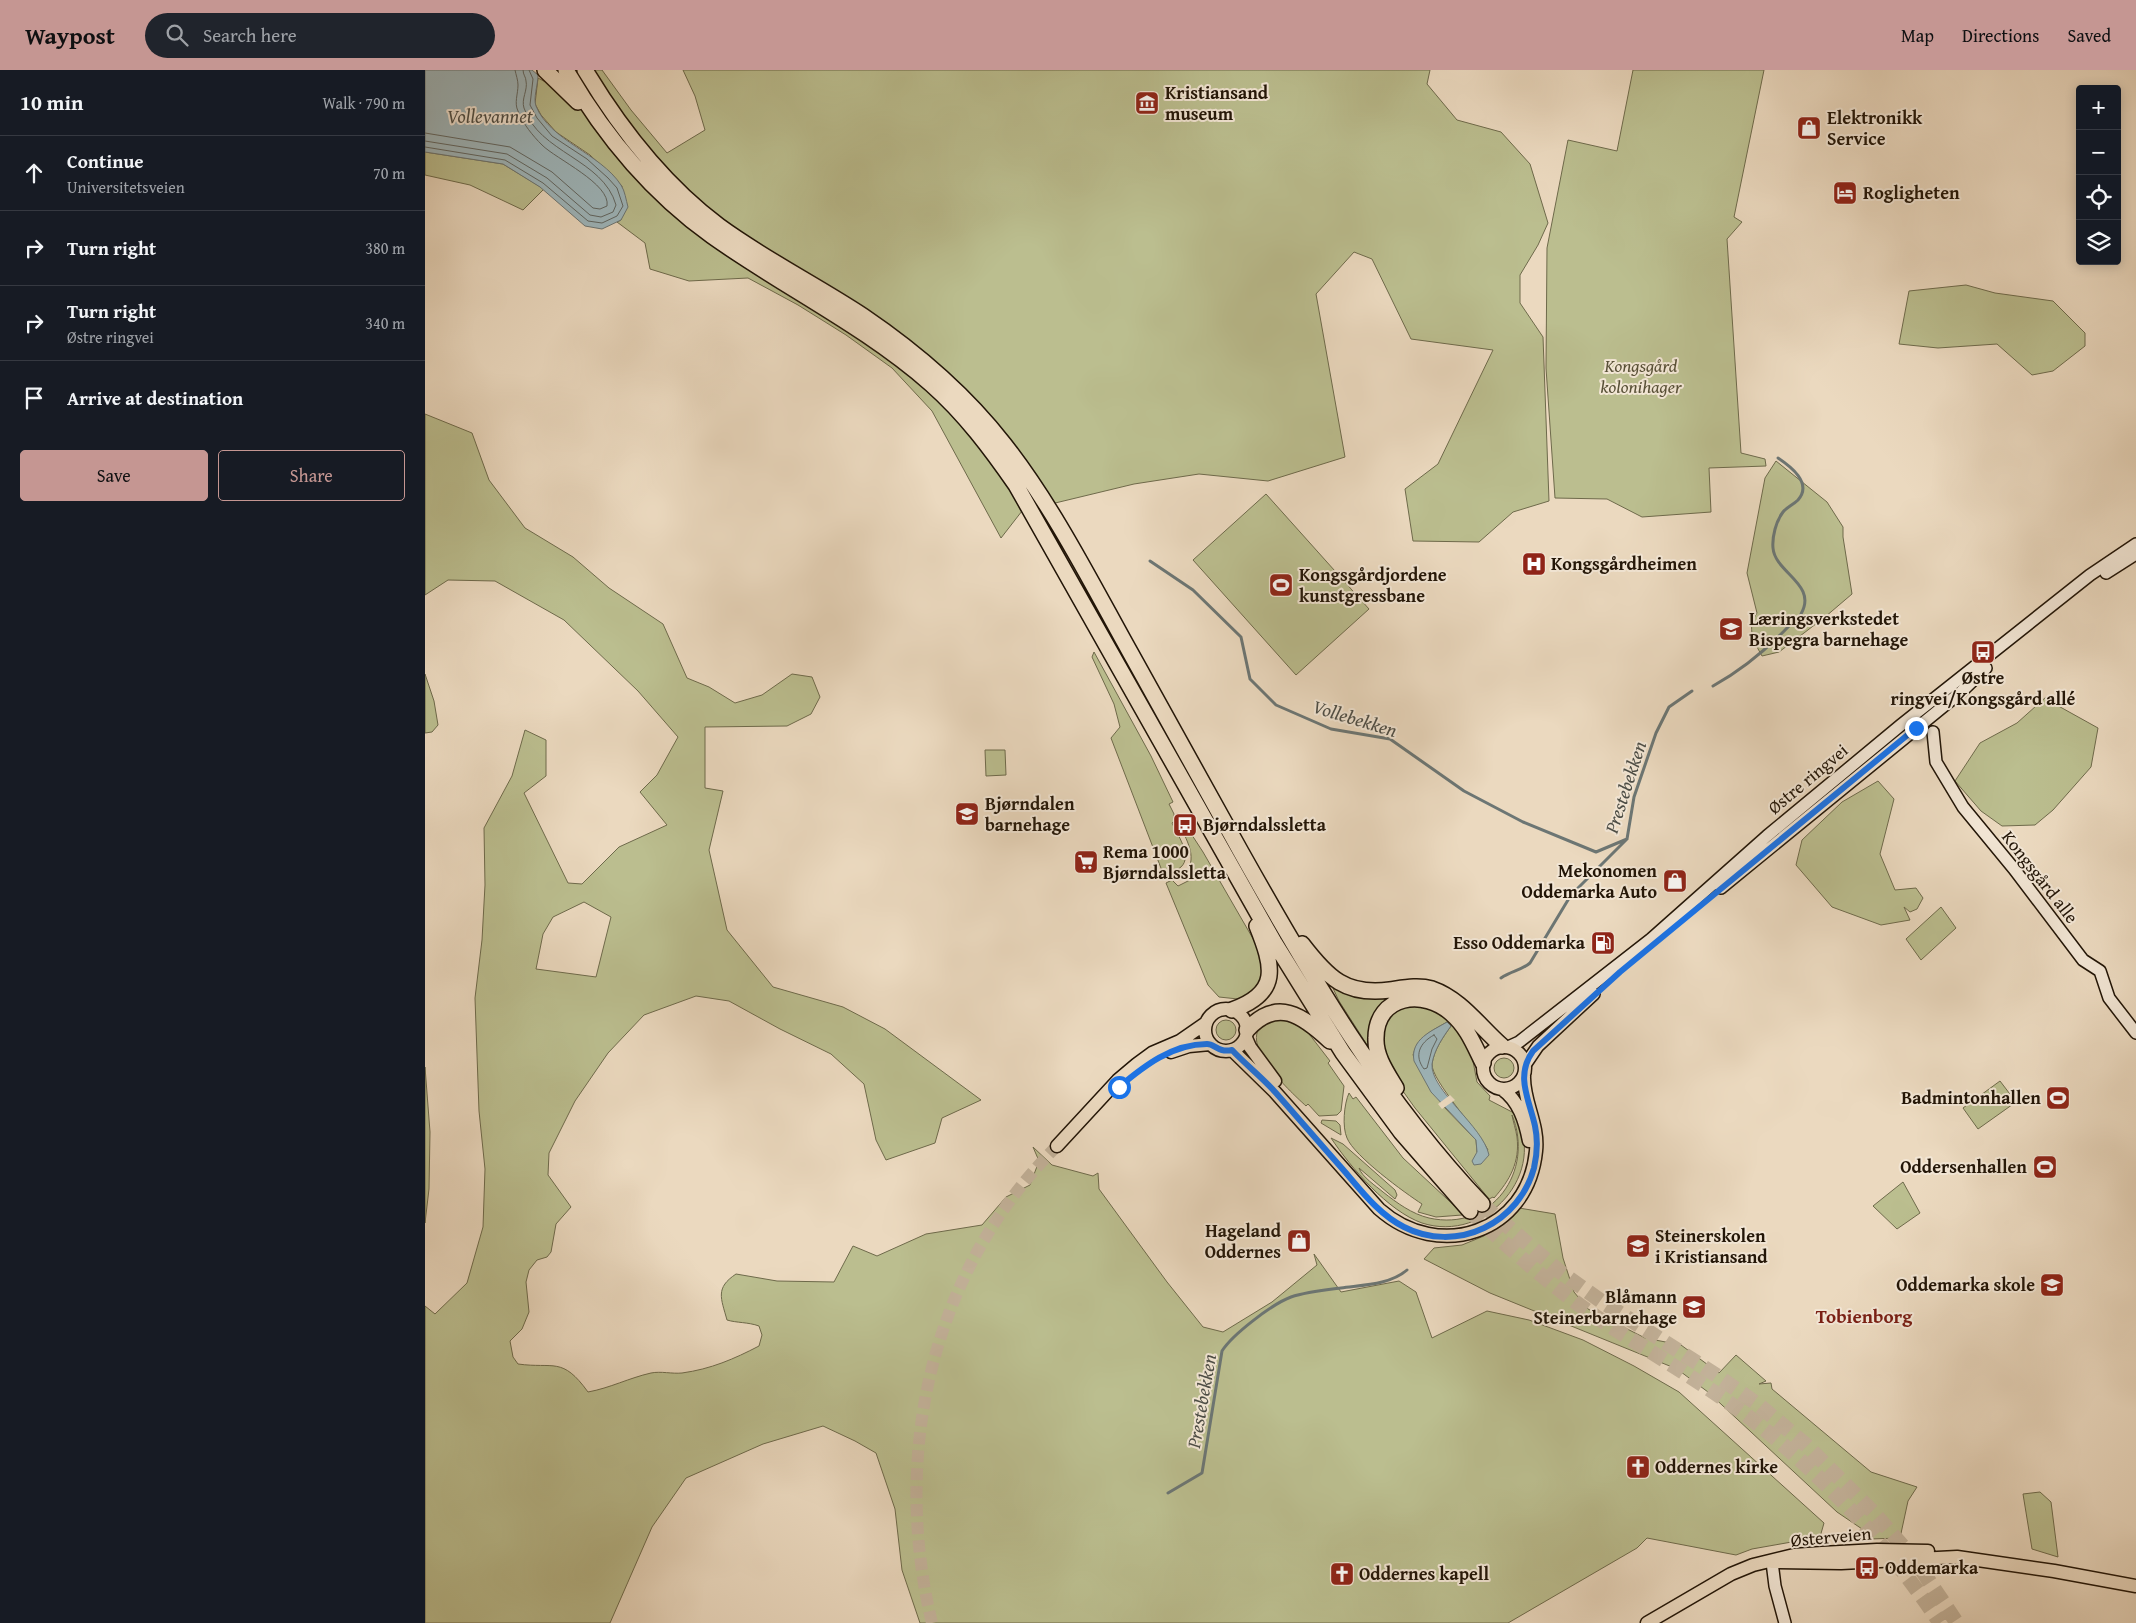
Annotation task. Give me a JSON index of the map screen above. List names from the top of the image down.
{
  "streets": {
    "main road": ["Østre ringvei", "Kongsgård alle", "Østerveien"]
  },
  "districts": ["Tobienborg"],
  "water": ["Vollevannet", "Vollebekken", "Prestebekken"],
  "parks": ["Kongsgård kolonihager"],
  "places": {
    "museum": ["Kristiansand museum"],
    "shop": ["Elektronikk Service", "Mekonomen Oddemarka Auto", "Hageland Oddernes"],
    "hotel": ["Rogligheten"],
    "hospital": ["Kongsgårdheimen"],
    "sports": ["Kongsgårdjordene kunstgressbane", "Badmintonhallen", "Oddersenhallen"],
    "school or university": [
      "Læringsverkstedet Bispegra barnehage",
      "Bjørndalen barnehage",
      "Steinerskolen i Kristiansand",
      "Oddemarka skole",
      "Blåmann Steinerbarnehage"
    ],
    "bus stop": ["Østre ringvei/Kongsgård allé", "Bjørndalssletta", "Oddemarka"],
    "supermarket": ["Rema 1000 Bjørndalssletta"],
    "fuel station": ["Esso Oddemarka"],
    "church": ["Oddernes kirke", "Oddernes kapell"]
  },
  "page": {
    "header": "Waypost",
    "search": "Search here",
    "nav": ["Map", "Directions", "Saved"],
    "heading": ["10 min", "Walk · 790 m"],
    "map_buttons": ["+", "−"],
    "list": [
      ["Continue", "Universitetsveien", "70 m"],
      ["Turn right", "380 m"],
      ["Turn right", "Østre ringvei", "340 m"],
      "Arrive at destination"
    ],
    "buttons": ["Save", "Share"]
  }
}
